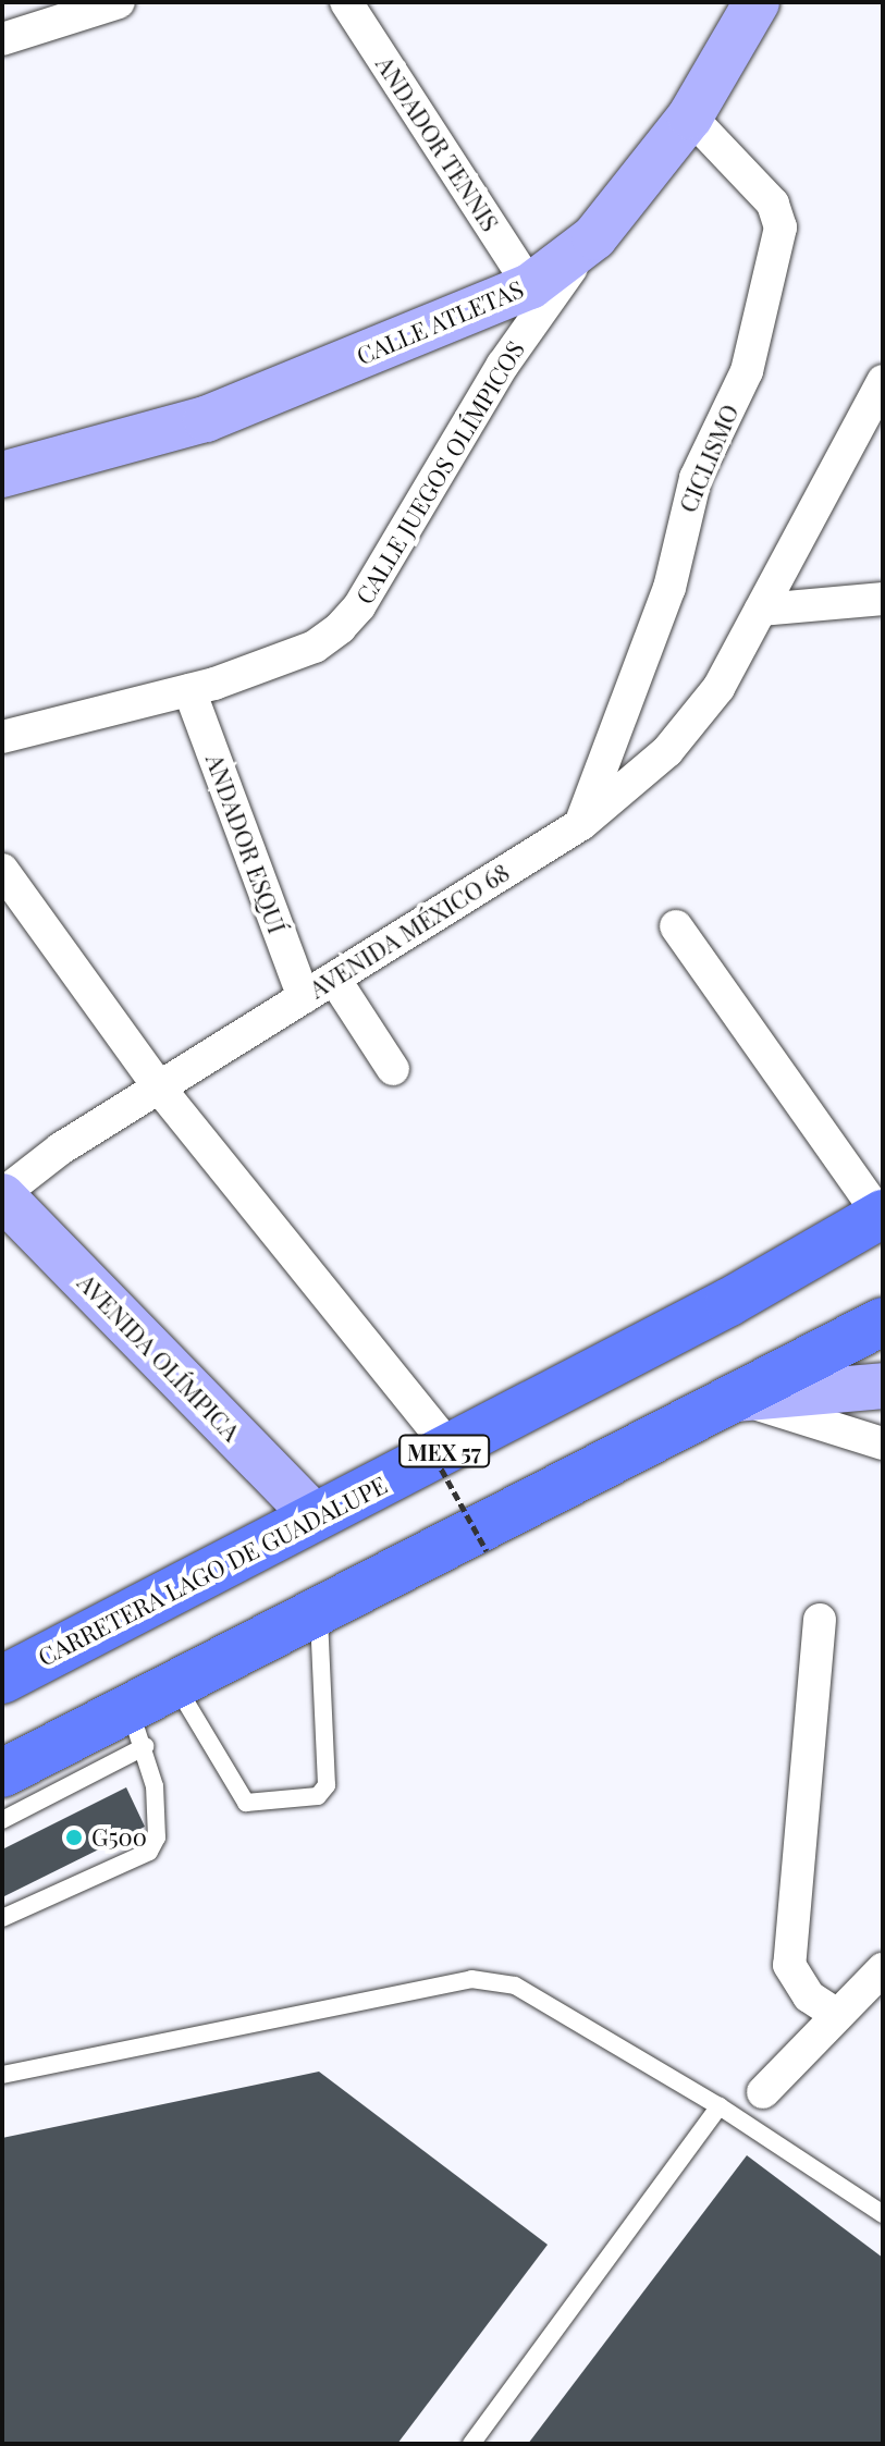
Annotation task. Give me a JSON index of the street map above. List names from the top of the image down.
{
  "streets": {
    "main road": ["MEX 57", "CARRETERA LAGO DE GUADALUPE"],
    "street": [
      "ANDADOR TENNIS",
      "CALLE ATLETAS",
      "CICLISMO",
      "CALLE JUEGOS OLÍMPICOS",
      "ANDADOR ESQUÍ",
      "AVENIDA MÉXICO 68",
      "AVENIDA OLÍMPICA"
    ]
  },
  "crossings": [
    ["ANDADOR TENNIS", "CALLE ATLETAS"],
    ["CALLE ATLETAS", "CICLISMO"],
    ["CALLE ATLETAS", "CALLE JUEGOS OLÍMPICOS"],
    ["CICLISMO", "AVENIDA MÉXICO 68"],
    ["CALLE JUEGOS OLÍMPICOS", "ANDADOR ESQUÍ"],
    ["ANDADOR ESQUÍ", "AVENIDA MÉXICO 68"],
    ["AVENIDA MÉXICO 68", "AVENIDA OLÍMPICA"],
    ["AVENIDA OLÍMPICA", "CARRETERA LAGO DE GUADALUPE"]
  ],
  "places": ["G500"]
}
